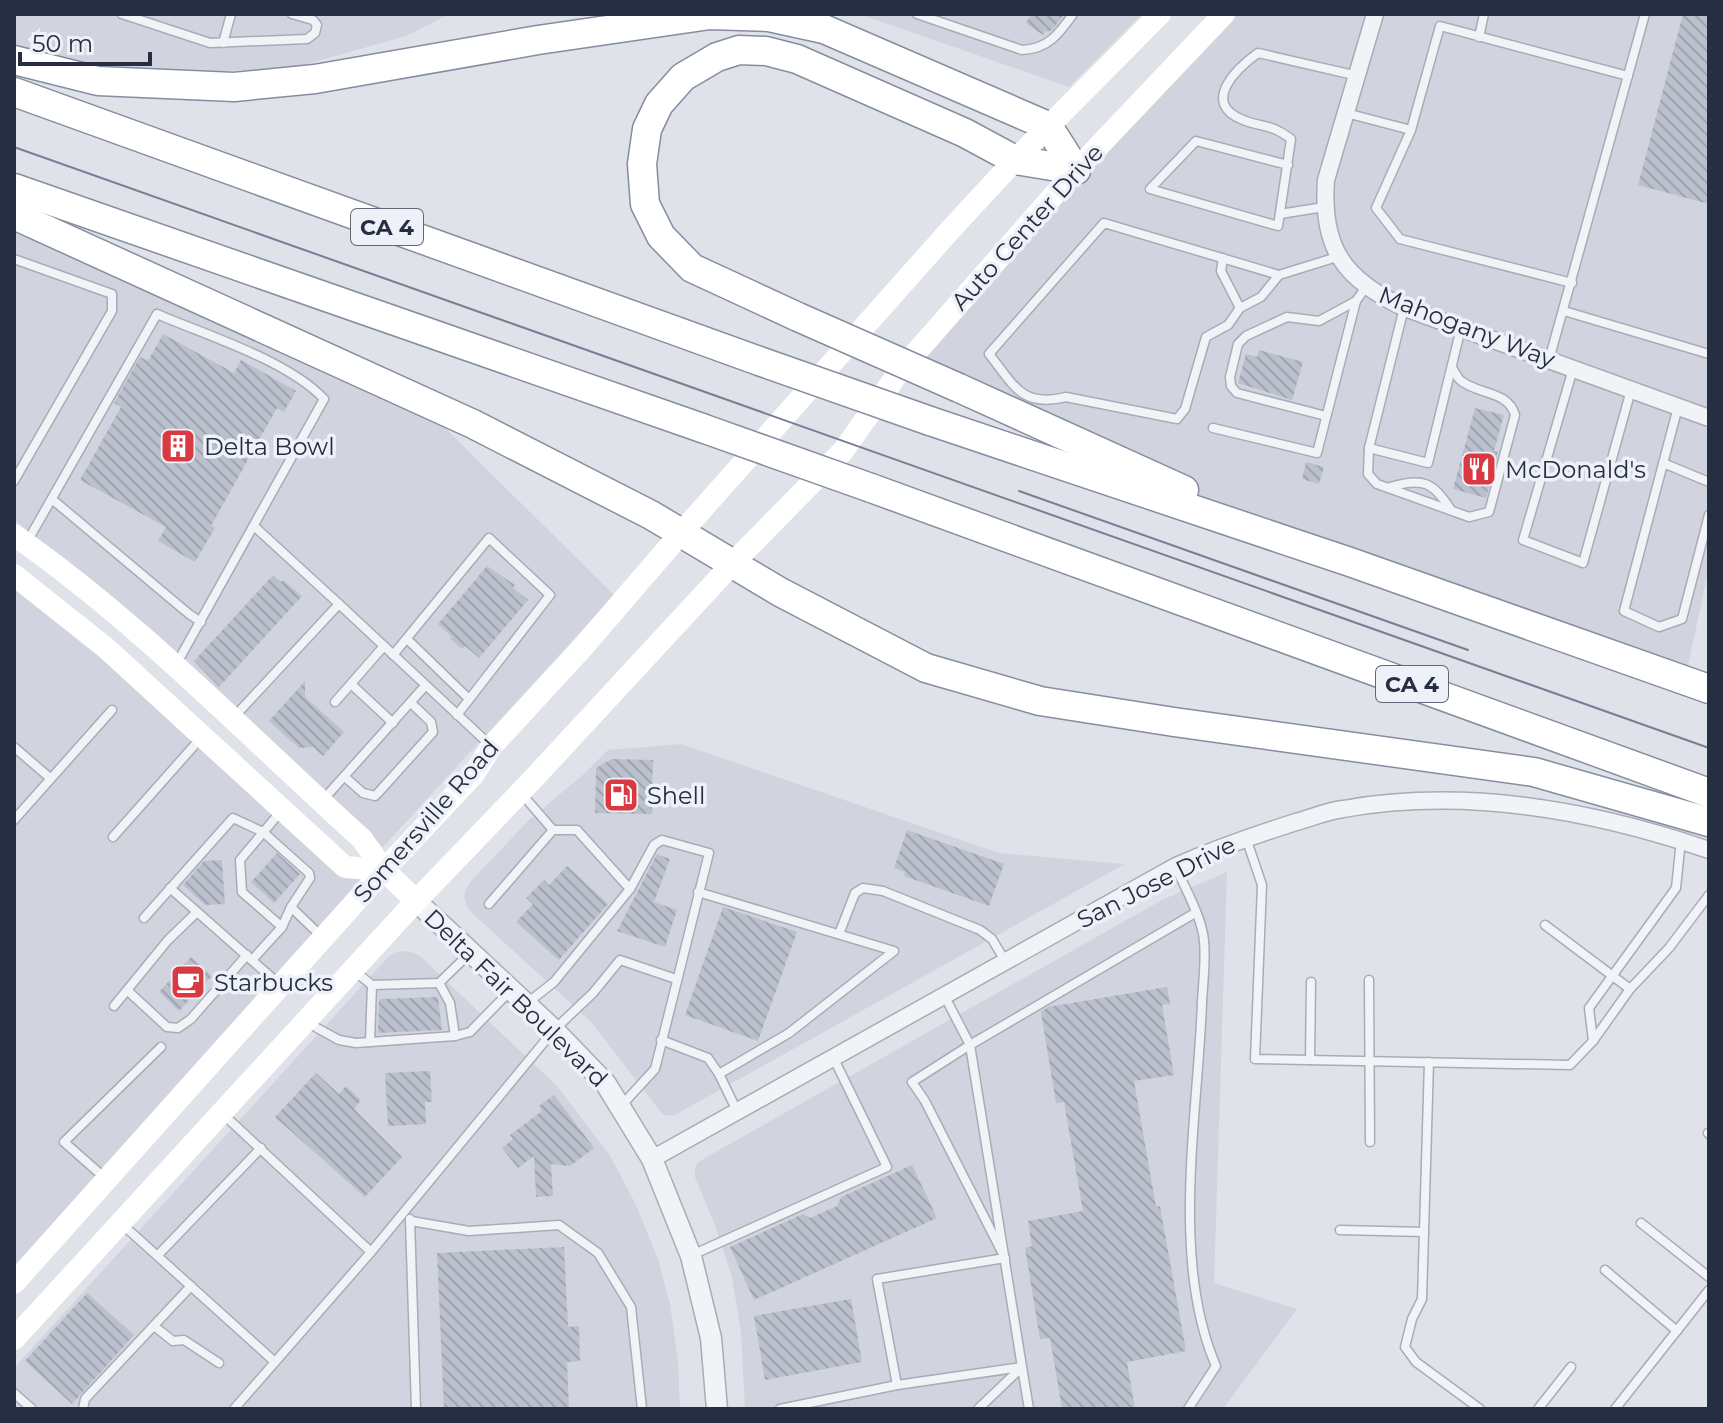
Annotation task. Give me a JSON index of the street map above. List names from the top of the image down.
{
  "streets": {
    "highway": ["CA 4"],
    "main road": ["Auto Center Drive", "Somersville Road", "Delta Fair Boulevard"],
    "street": ["Mahogany Way", "San Jose Drive"]
  },
  "crossings": [
    ["Auto Center Drive", "Somersville Road"],
    ["Somersville Road", "Delta Fair Boulevard"],
    ["San Jose Drive", "Delta Fair Boulevard"]
  ],
  "places": {
    "building": ["Delta Bowl"],
    "restaurant": ["McDonald's"],
    "fuel station": ["Shell"],
    "cafe": ["Starbucks"]
  },
  "scale_bar": "50 m"
}
